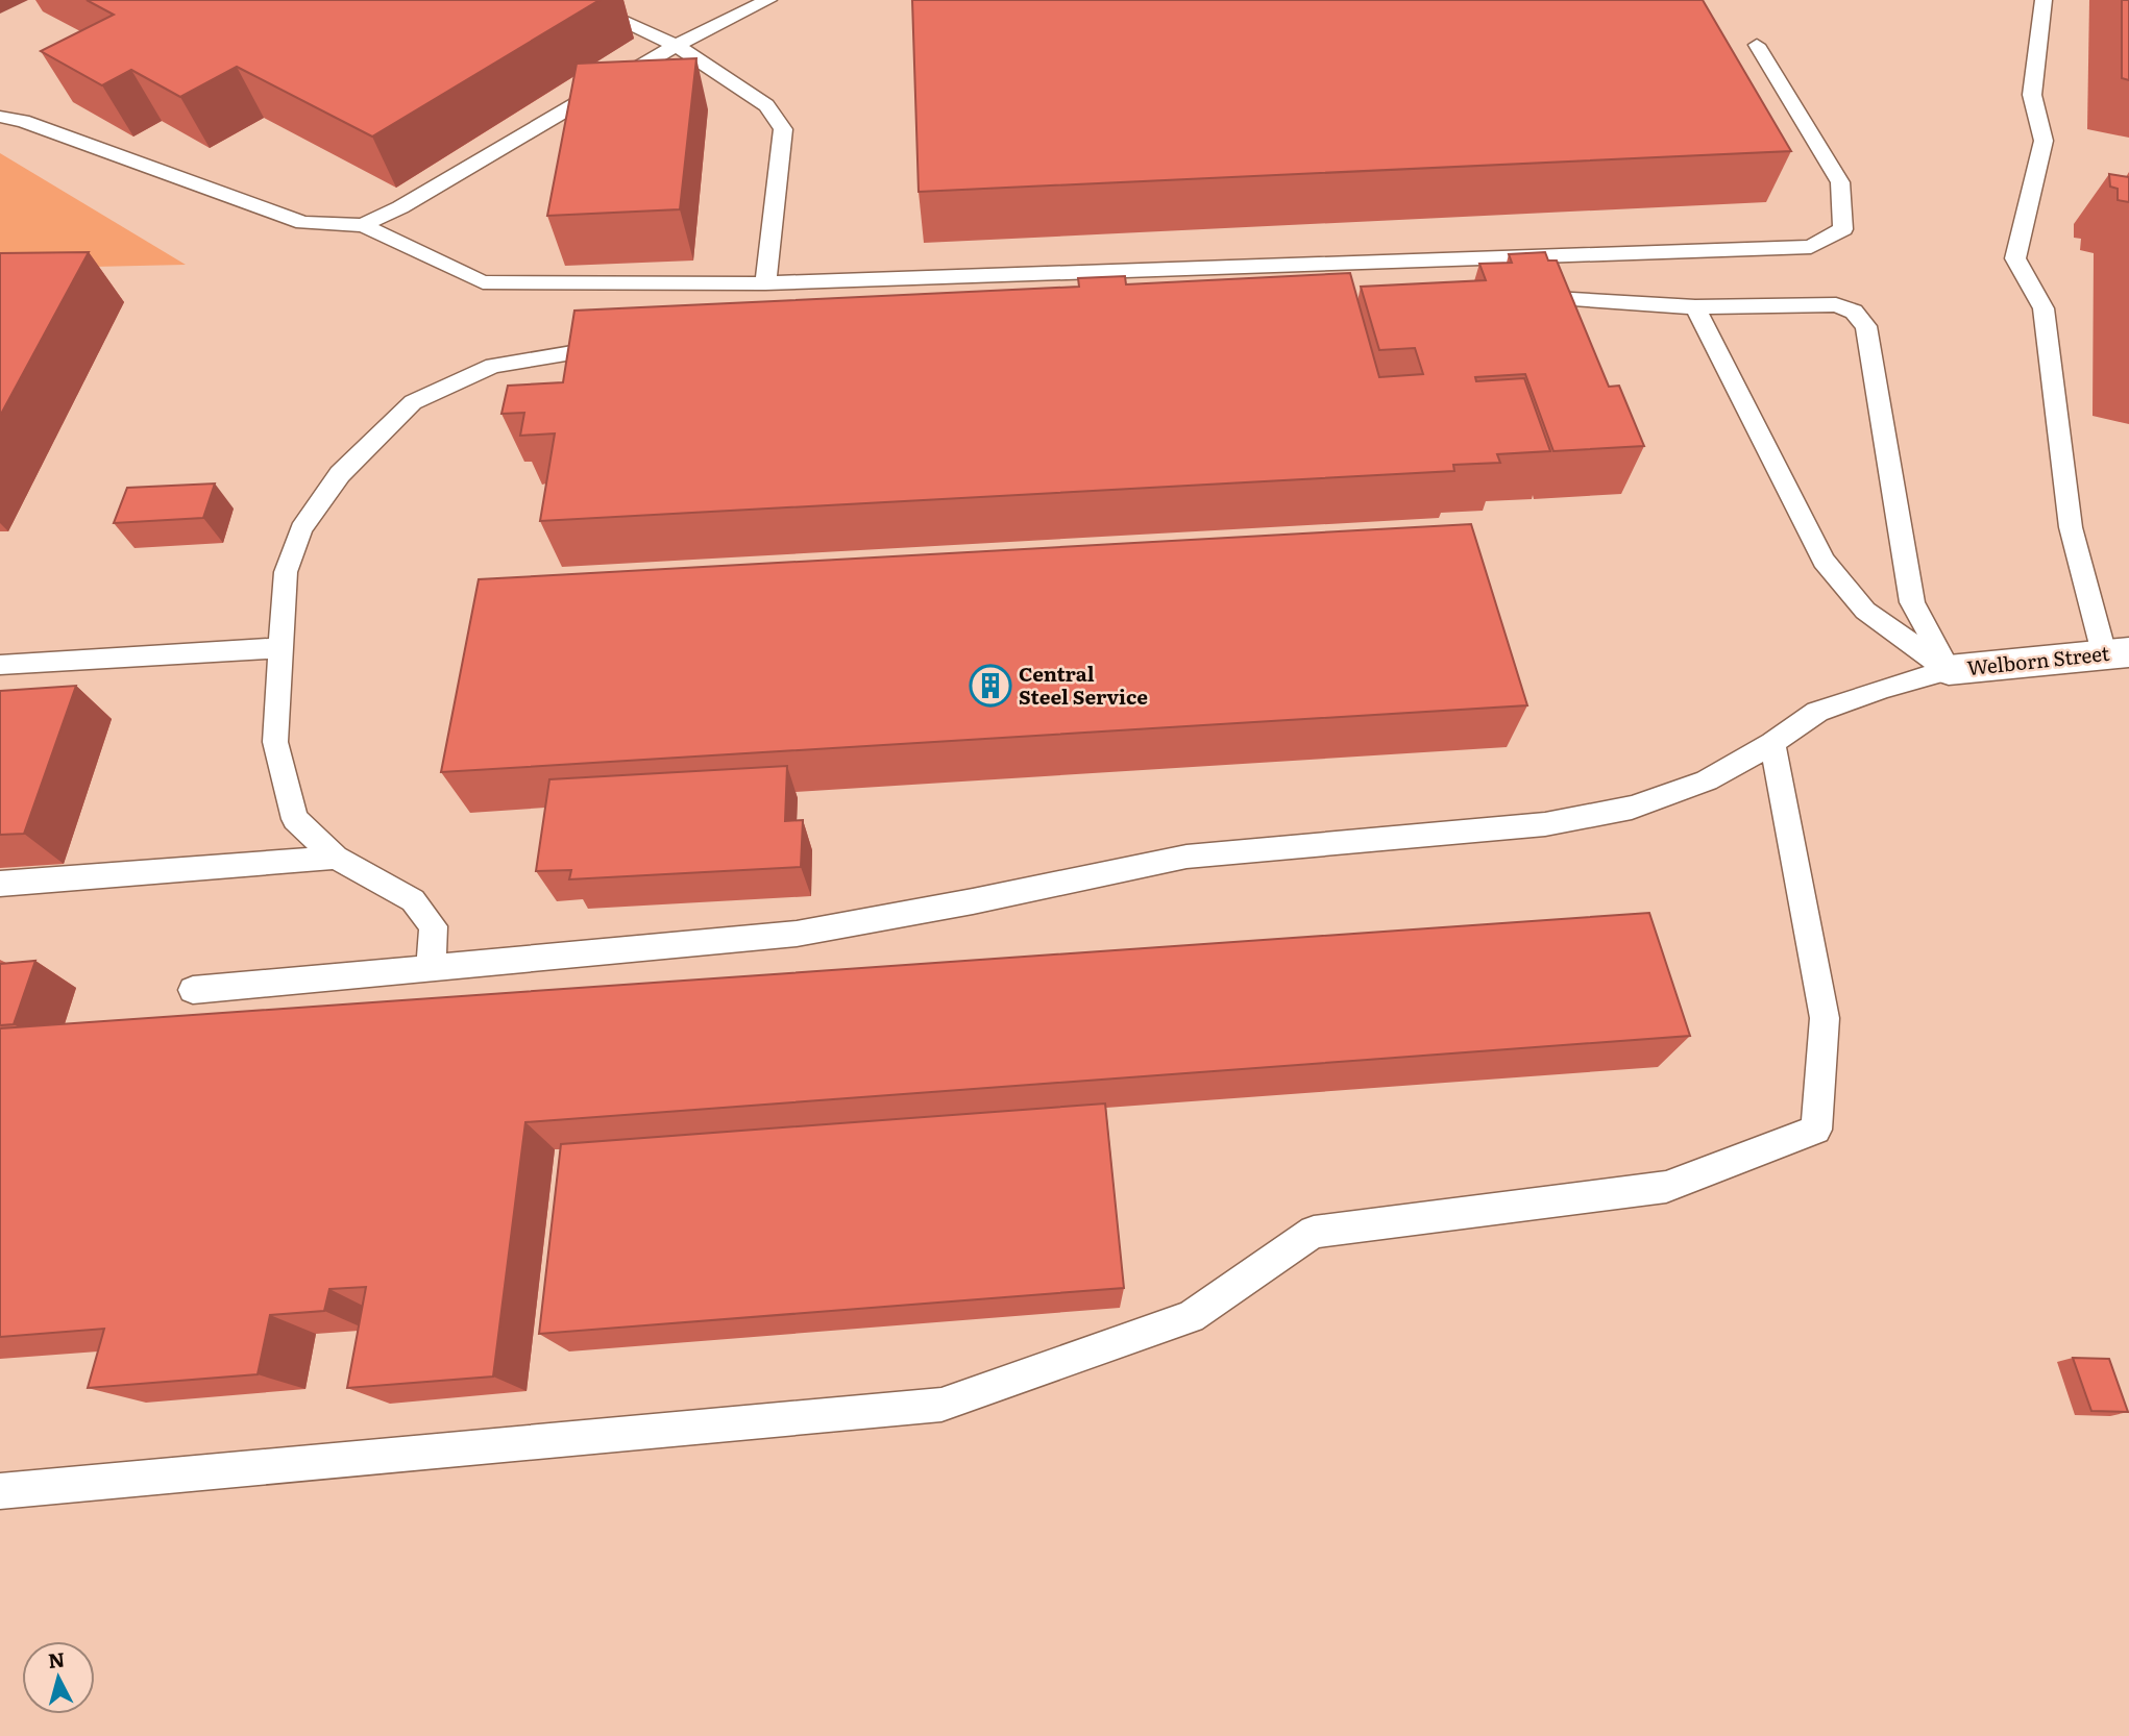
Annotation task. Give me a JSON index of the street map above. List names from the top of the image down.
{
  "streets": {
    "street": ["Welborn Street"]
  },
  "places": {
    "building": ["Central Steel Service"]
  },
  "north": "top"
}
